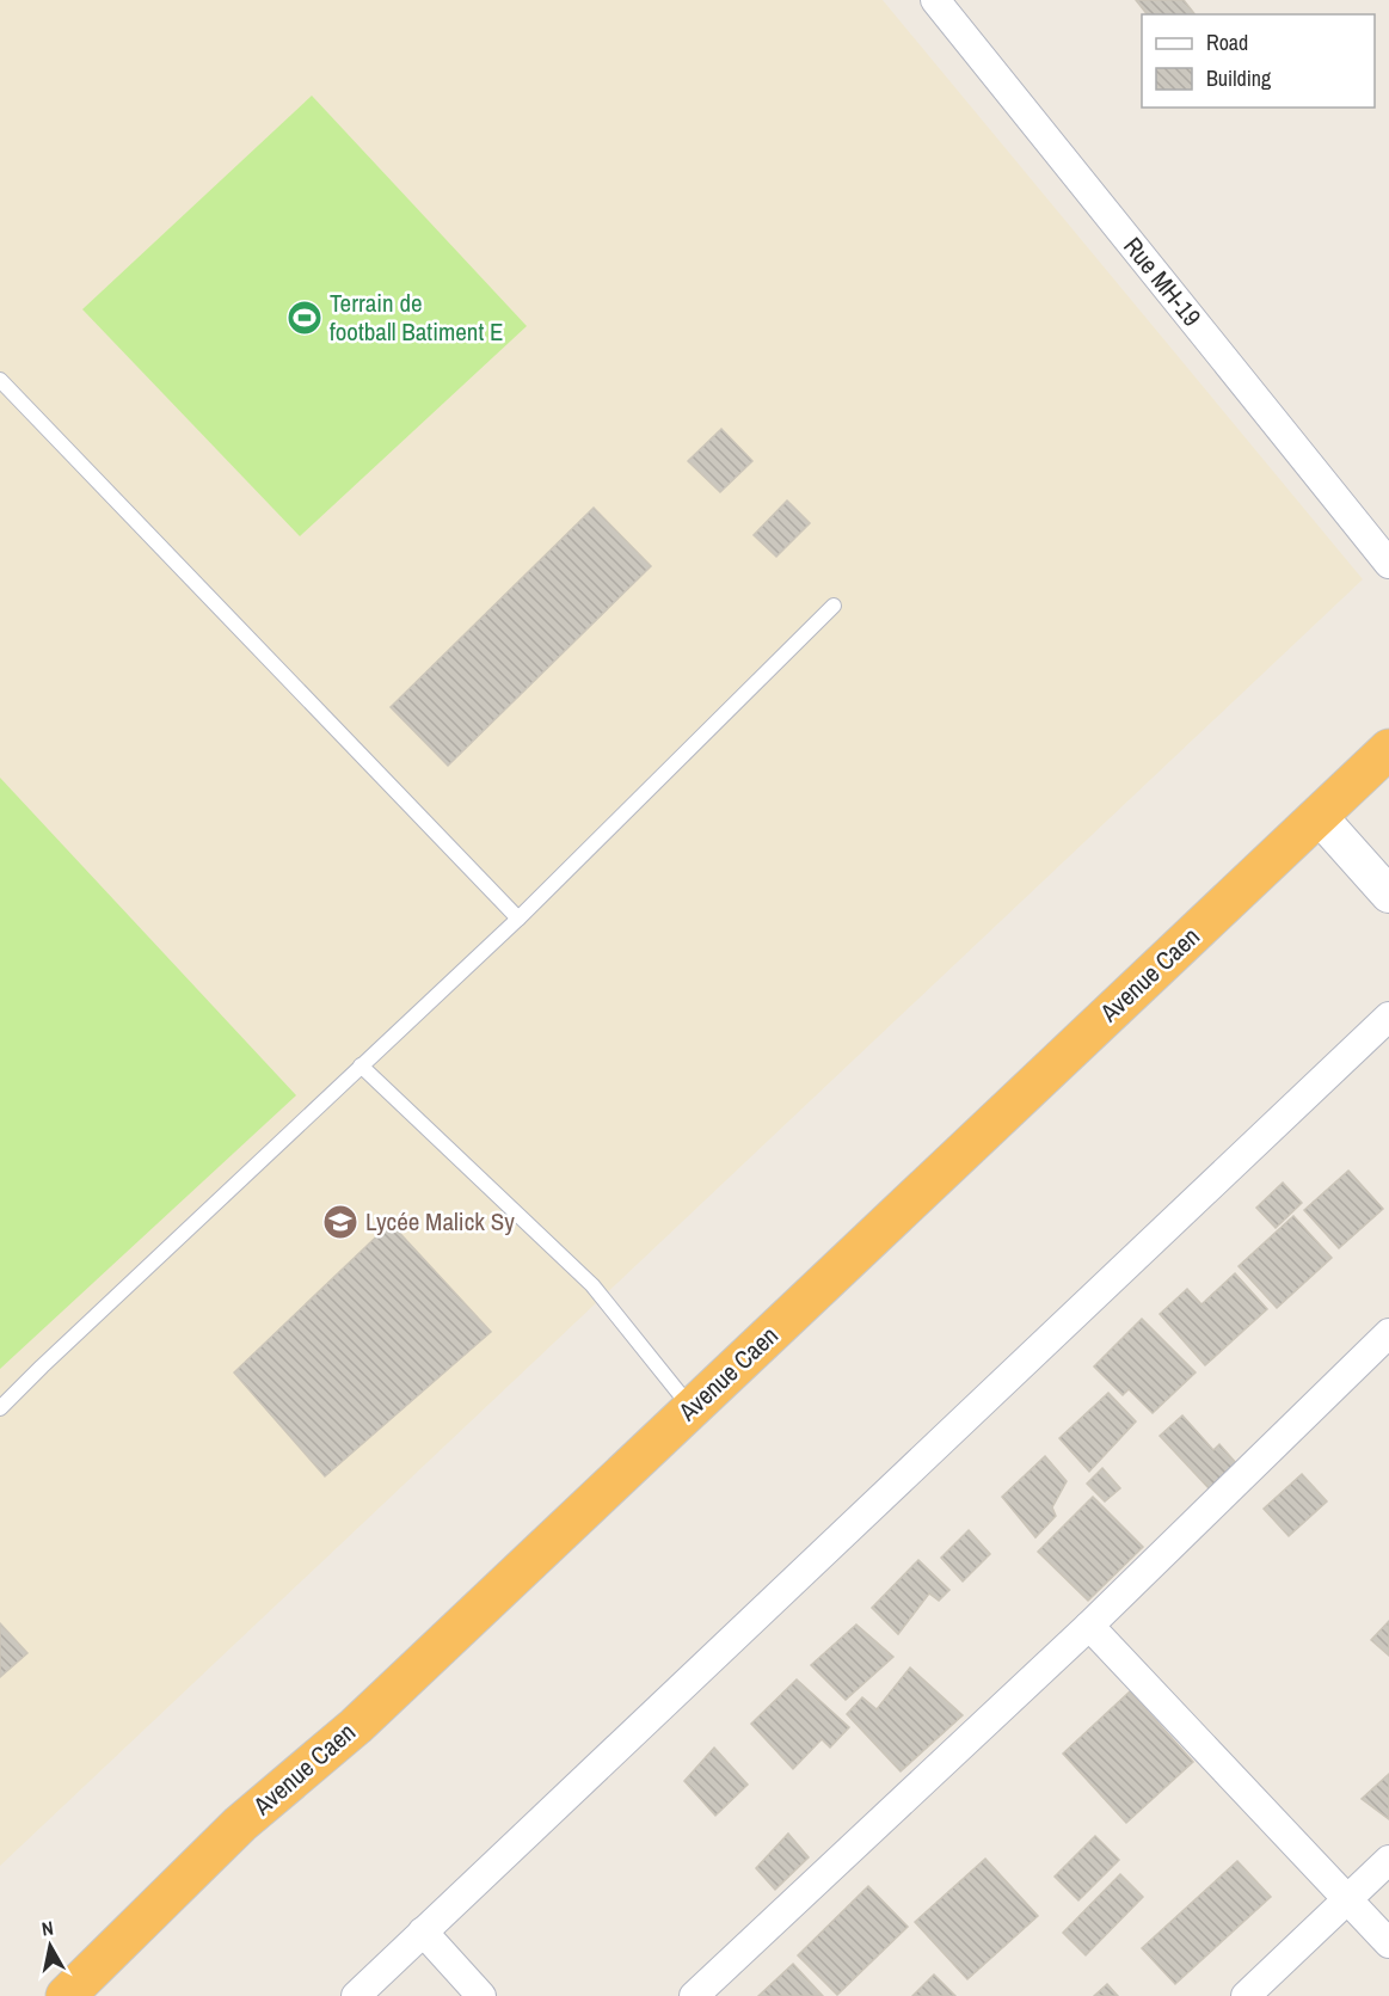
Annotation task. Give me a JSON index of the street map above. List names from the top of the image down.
{
  "streets": {
    "highway": ["Avenue Caen"],
    "street": ["Rue MH-19"]
  },
  "places": {
    "sports": ["Terrain de football Batiment E"],
    "school or university": ["Lycée Malick Sy"]
  },
  "legend": ["Road", "Building"],
  "north": "top"
}
